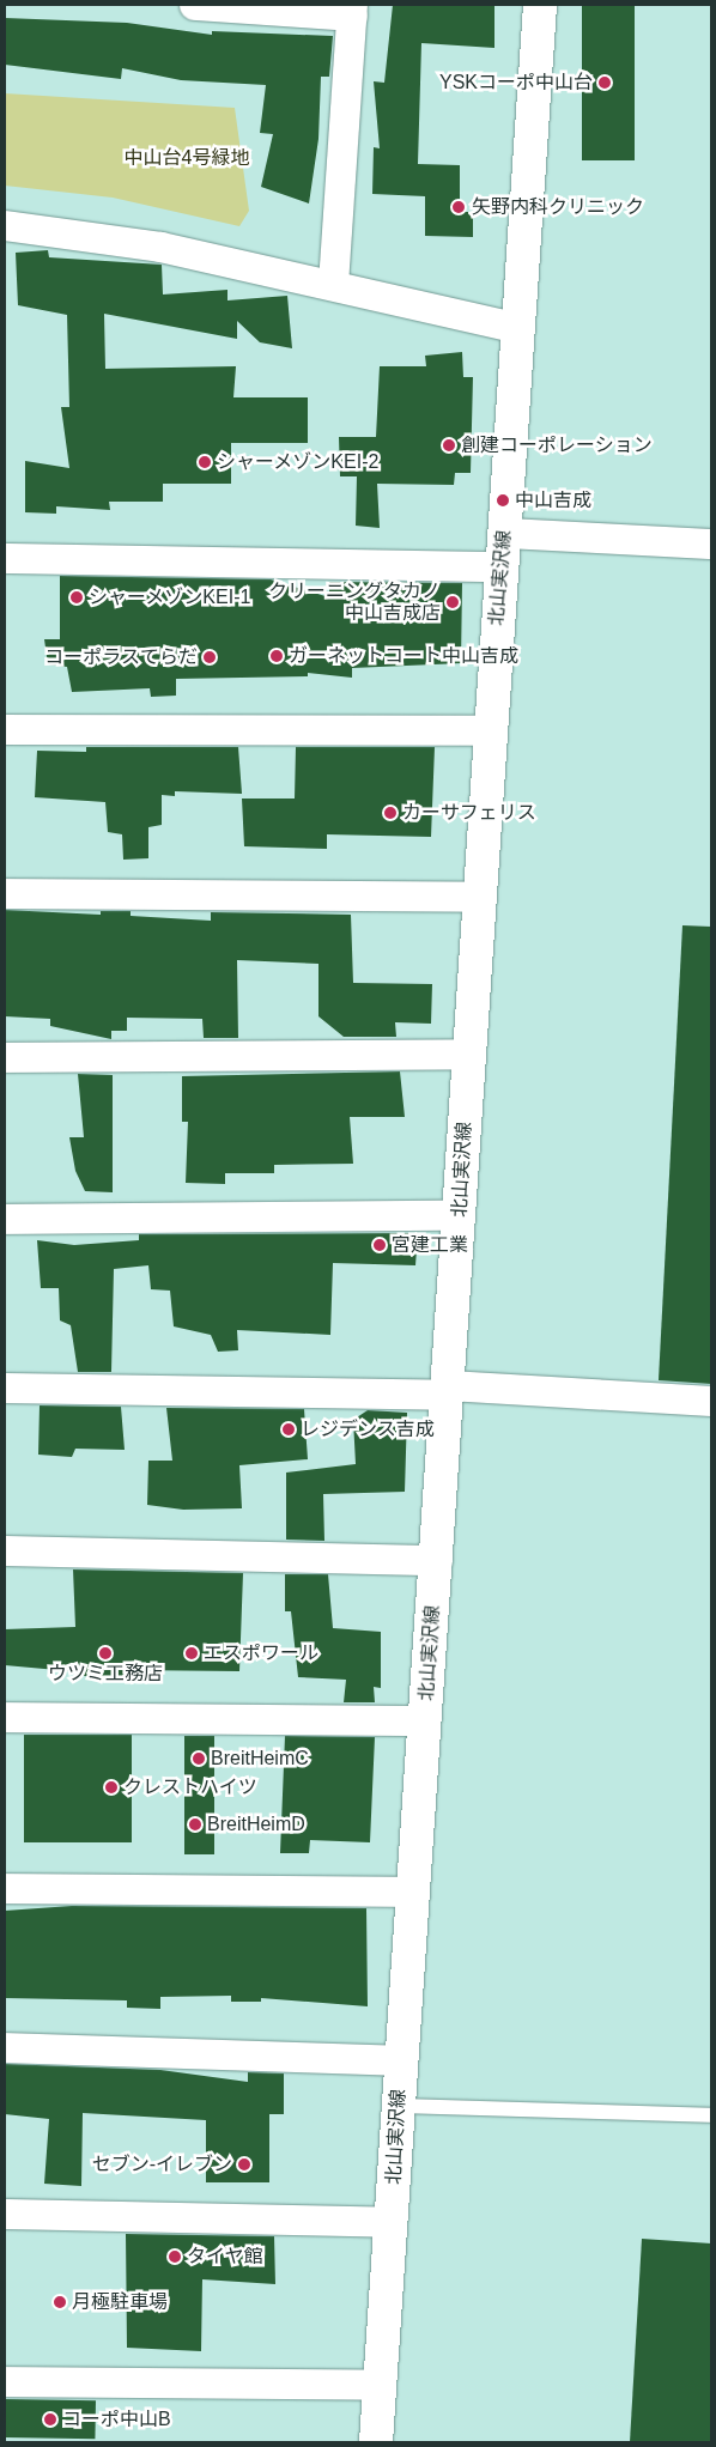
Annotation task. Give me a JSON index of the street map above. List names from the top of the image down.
{
  "streets": {
    "street": ["北山実沢線"]
  },
  "parks": ["中山台4号緑地"],
  "places": [
    "YSKコーポ中山台",
    "矢野内科クリニック",
    "創建コーポレーション",
    "シャーメゾンKEI-2",
    "中山吉成",
    "シャーメゾンKEI-1",
    "クリーニングタカノ 中山吉成店",
    "ガーネットコート中山吉成",
    "コーポラスてらだ",
    "カーサフェリス",
    "宮建工業",
    "レジデンス吉成",
    "ウツミ工務店",
    "エスポワール",
    "BreitHeimC",
    "クレストハイツ",
    "BreitHeimD",
    "セブン-イレブン",
    "タイヤ館",
    "月極駐車場",
    "コーポ中山B"
  ]
}
